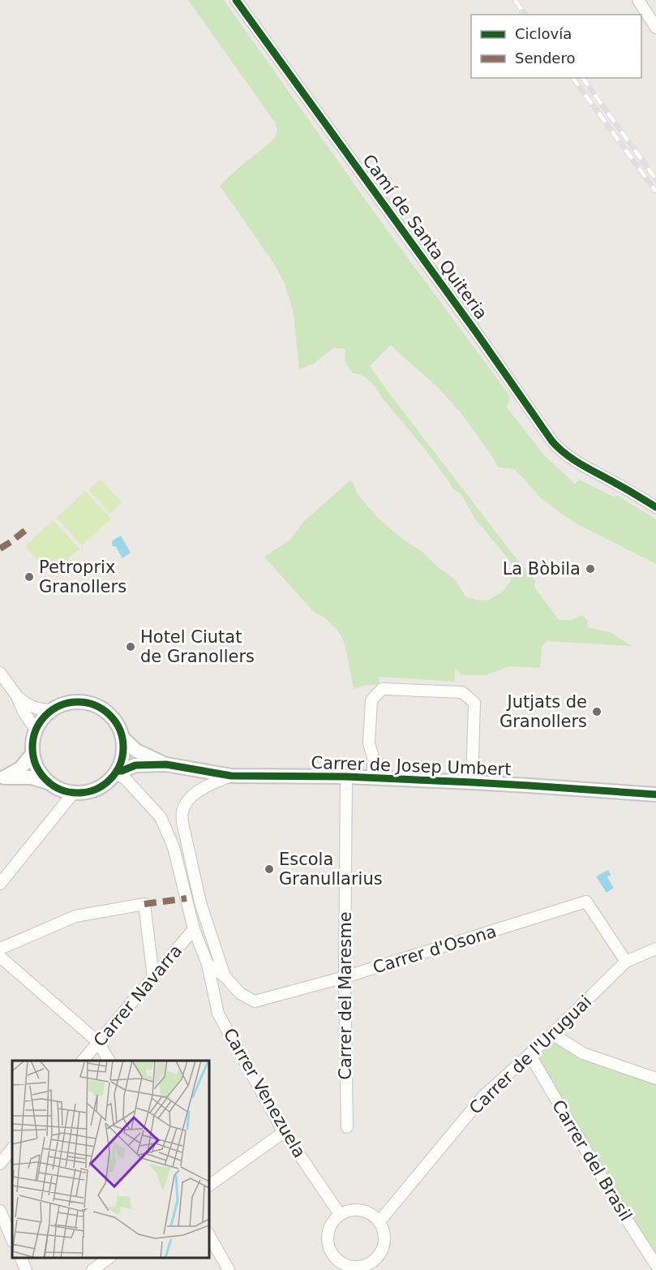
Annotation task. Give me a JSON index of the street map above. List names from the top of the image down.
{
  "streets": {
    "street": [
      "Camí de Santa Quiteria",
      "Carrer de Josep Umbert",
      "Carrer d'Osona",
      "Carrer Navarra",
      "Carrer del Maresme",
      "Carrer de l'Uruguai",
      "Carrer Venezuela",
      "Carrer del Brasil"
    ]
  },
  "crossings": [
    ["Carrer de Josep Umbert", "Carrer d'Osona"],
    ["Carrer de Josep Umbert", "Carrer del Maresme"],
    ["Carrer d'Osona", "Carrer del Maresme"],
    ["Carrer d'Osona", "Carrer de l'Uruguai"],
    ["Carrer Navarra", "Carrer Venezuela"],
    ["Carrer de l'Uruguai", "Carrer Venezuela"],
    ["Carrer de l'Uruguai", "Carrer del Brasil"]
  ],
  "places": [
    "La Bòbila",
    "Petroprix Granollers",
    "Hotel Ciutat de Granollers",
    "Jutjats de Granollers",
    "Escola Granullarius"
  ],
  "legend": ["Ciclovía", "Sendero"]
}
